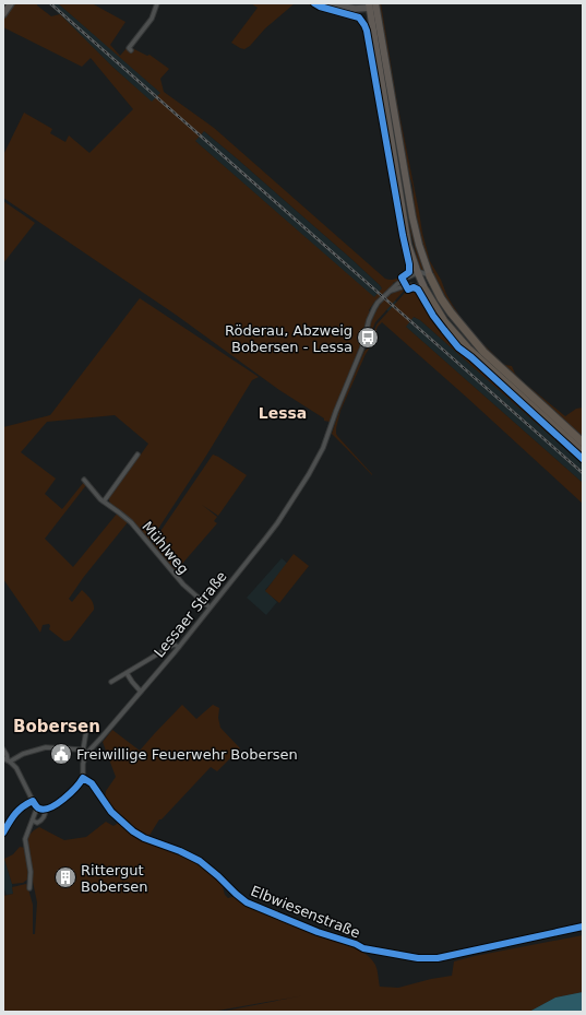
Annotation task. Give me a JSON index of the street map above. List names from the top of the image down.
{
  "streets": {
    "street": ["Mühlweg", "Lessaer Straße", "Elbwiesenstraße"]
  },
  "crossings": [
    ["Mühlweg", "Lessaer Straße"]
  ],
  "districts": ["Lessa", "Bobersen"],
  "places": {
    "bus stop": ["Röderau, Abzweig Bobersen - Lessa"],
    "public building": ["Freiwillige Feuerwehr Bobersen"],
    "building": ["Rittergut Bobersen"]
  }
}
